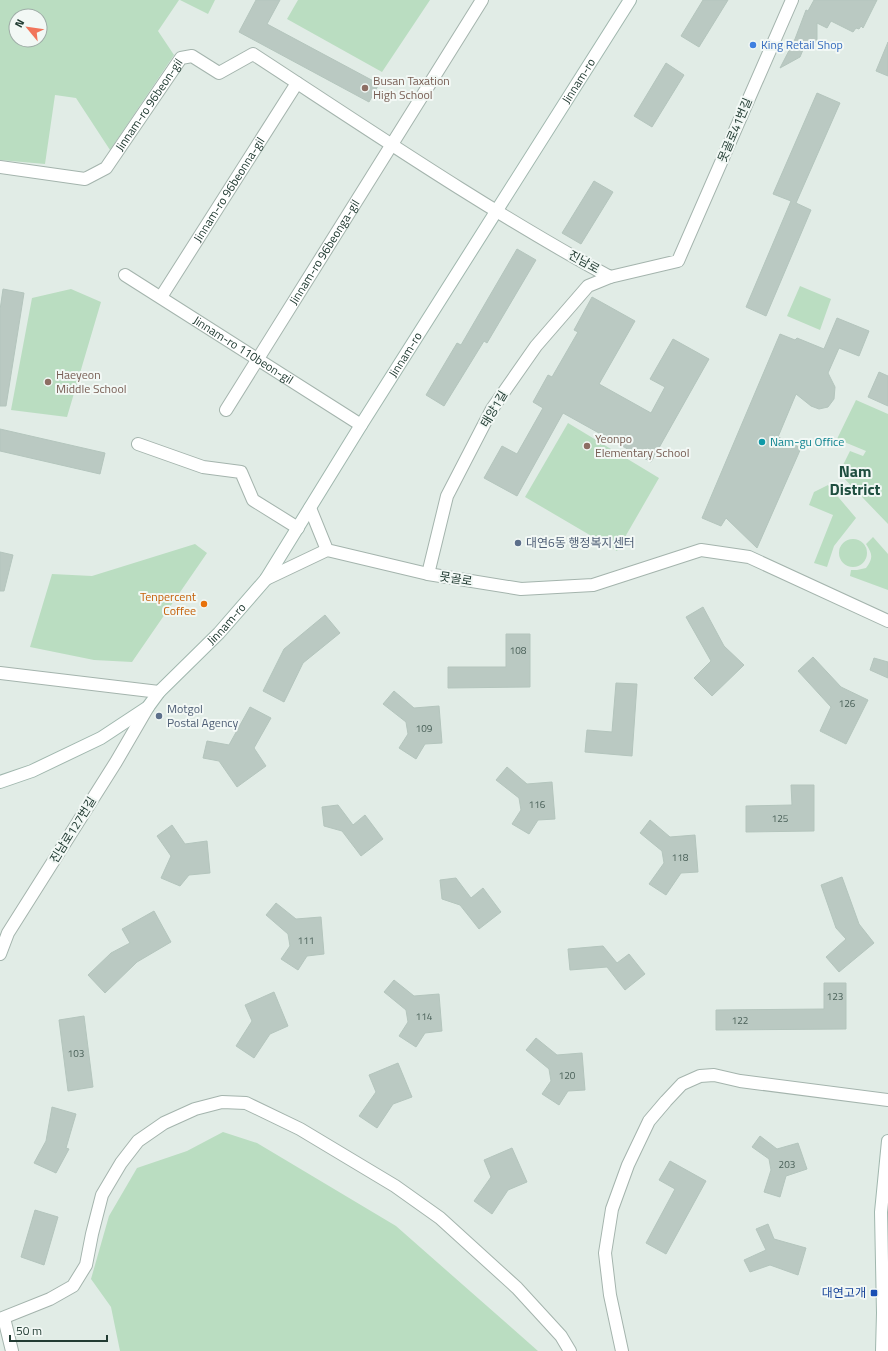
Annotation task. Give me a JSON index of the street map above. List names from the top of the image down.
{
  "streets": {
    "street": [
      "Jinnam-ro",
      "Jinnam-ro 96beon-gil",
      "못골로41번길",
      "Jinnam-ro 96beonna-gil",
      "Jinnam-ro 96beonga-gil",
      "진남로",
      "Jinnam-ro 110beon-gil",
      "태양1길",
      "못골로",
      "진남로127번길"
    ]
  },
  "crossings": [
    ["Jinnam-ro", "Jinnam-ro 96beon-gil"],
    ["Jinnam-ro", "진남로"],
    ["Jinnam-ro", "Jinnam-ro 110beon-gil"],
    ["Jinnam-ro", "진남로127번길"],
    ["Jinnam-ro 96beon-gil", "Jinnam-ro 96beonna-gil"],
    ["Jinnam-ro 96beon-gil", "Jinnam-ro 96beonga-gil"],
    ["Jinnam-ro 96beon-gil", "진남로"],
    ["못골로41번길", "진남로"],
    ["Jinnam-ro 96beonna-gil", "Jinnam-ro 110beon-gil"],
    ["Jinnam-ro 96beonga-gil", "Jinnam-ro 110beon-gil"],
    ["진남로", "태양1길"],
    ["태양1길", "못골로"]
  ],
  "districts": ["Nam District"],
  "places": {
    "other": [
      "King Retail Shop",
      "Busan Taxation High School",
      "Haeyeon Middle School",
      "Nam-gu Office",
      "Yeonpo Elementary School",
      "대연6동 행정복지센터",
      "Tenpercent Coffee",
      "Motgol Postal Agency"
    ],
    "transit": ["대연고개"]
  },
  "house_numbers": [
    "108",
    "126",
    "109",
    "116",
    "125",
    "118",
    "111",
    "123",
    "114",
    "122",
    "103",
    "120",
    "203"
  ],
  "scale_bar": "50 m",
  "north": "top left"
}
